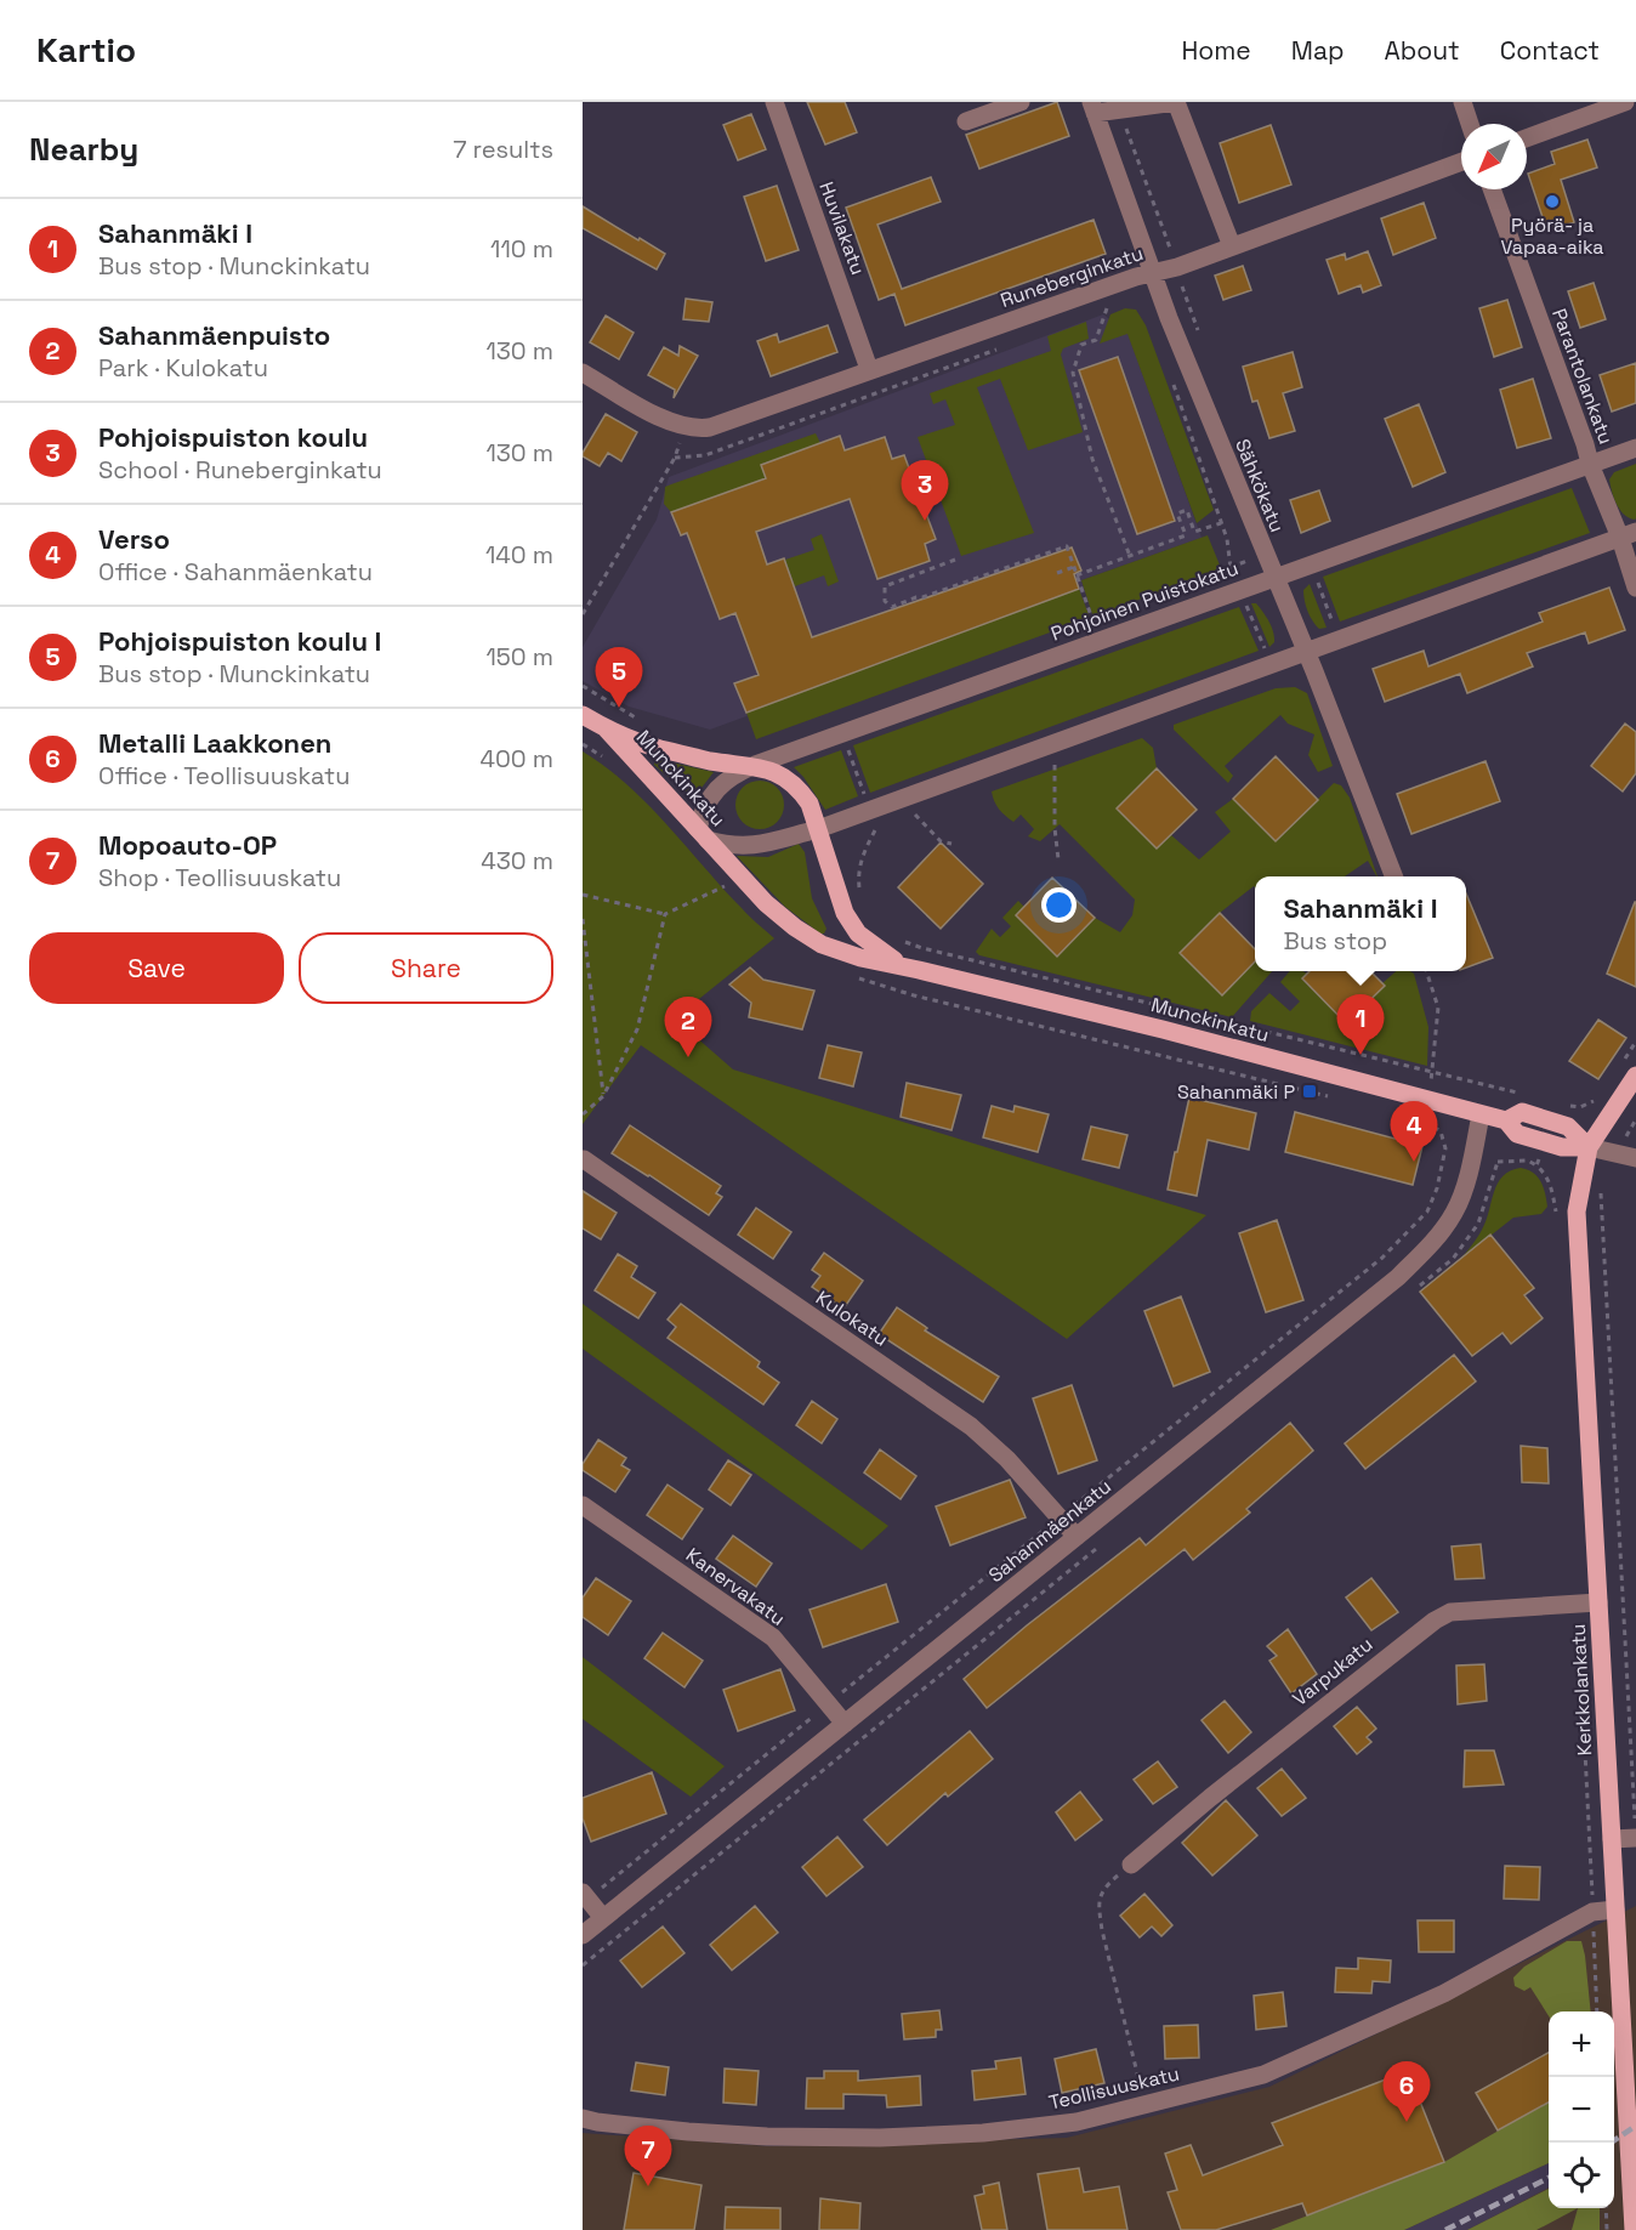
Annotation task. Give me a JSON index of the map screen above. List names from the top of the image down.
{
  "streets": {
    "main road": ["Munckinkatu", "Kerkkolankatu"],
    "street": [
      "Huvilakatu",
      "Runeberginkatu",
      "Parantolankatu",
      "Sähkökatu",
      "Pohjoinen Puistokatu",
      "Kulokatu",
      "Sahanmäenkatu",
      "Kanervakatu",
      "Varpukatu",
      "Teollisuuskatu"
    ]
  },
  "crossings": [
    ["Huvilakatu", "Runeberginkatu"],
    ["Runeberginkatu", "Sähkökatu"],
    ["Parantolankatu", "Pohjoinen Puistokatu"],
    ["Sähkökatu", "Pohjoinen Puistokatu"],
    ["Pohjoinen Puistokatu", "Munckinkatu"],
    ["Munckinkatu", "Sahanmäenkatu"],
    ["Munckinkatu", "Kerkkolankatu"],
    ["Kulokatu", "Sahanmäenkatu"],
    ["Sahanmäenkatu", "Kanervakatu"],
    ["Varpukatu", "Kerkkolankatu"],
    ["Kerkkolankatu", "Teollisuuskatu"]
  ],
  "places": {
    "other": ["Pyörä- ja Vapaa-aika"],
    "transit": ["Sahanmäki P"]
  },
  "north": "bottom left",
  "page": {
    "header": "Kartio",
    "nav": [
      "Home",
      "Map",
      "About",
      "Contact"
    ],
    "heading": ["Nearby", "7 results"],
    "list": [
      {
        "mark": "1",
        "name": "Sahanmäki I",
        "note": "Bus stop · Munckinkatu",
        "value": "110 m"
      },
      {
        "mark": "2",
        "name": "Sahanmäenpuisto",
        "note": "Park · Kulokatu",
        "value": "130 m"
      },
      {
        "mark": "3",
        "name": "Pohjoispuiston koulu",
        "note": "School · Runeberginkatu",
        "value": "130 m"
      },
      {
        "mark": "4",
        "name": "Verso",
        "note": "Office · Sahanmäenkatu",
        "value": "140 m"
      },
      {
        "mark": "5",
        "name": "Pohjoispuiston koulu I",
        "note": "Bus stop · Munckinkatu",
        "value": "150 m"
      },
      {
        "mark": "6",
        "name": "Metalli Laakkonen",
        "note": "Office · Teollisuuskatu",
        "value": "400 m"
      },
      {
        "mark": "7",
        "name": "Mopoauto-OP",
        "note": "Shop · Teollisuuskatu",
        "value": "430 m"
      }
    ],
    "pins": [
      "3",
      "5",
      "1",
      "2",
      "4",
      "6",
      "7"
    ],
    "popup": ["Sahanmäki I", "Bus stop"],
    "buttons": ["Save", "Share"],
    "map_buttons": ["+", "−"]
  }
}
